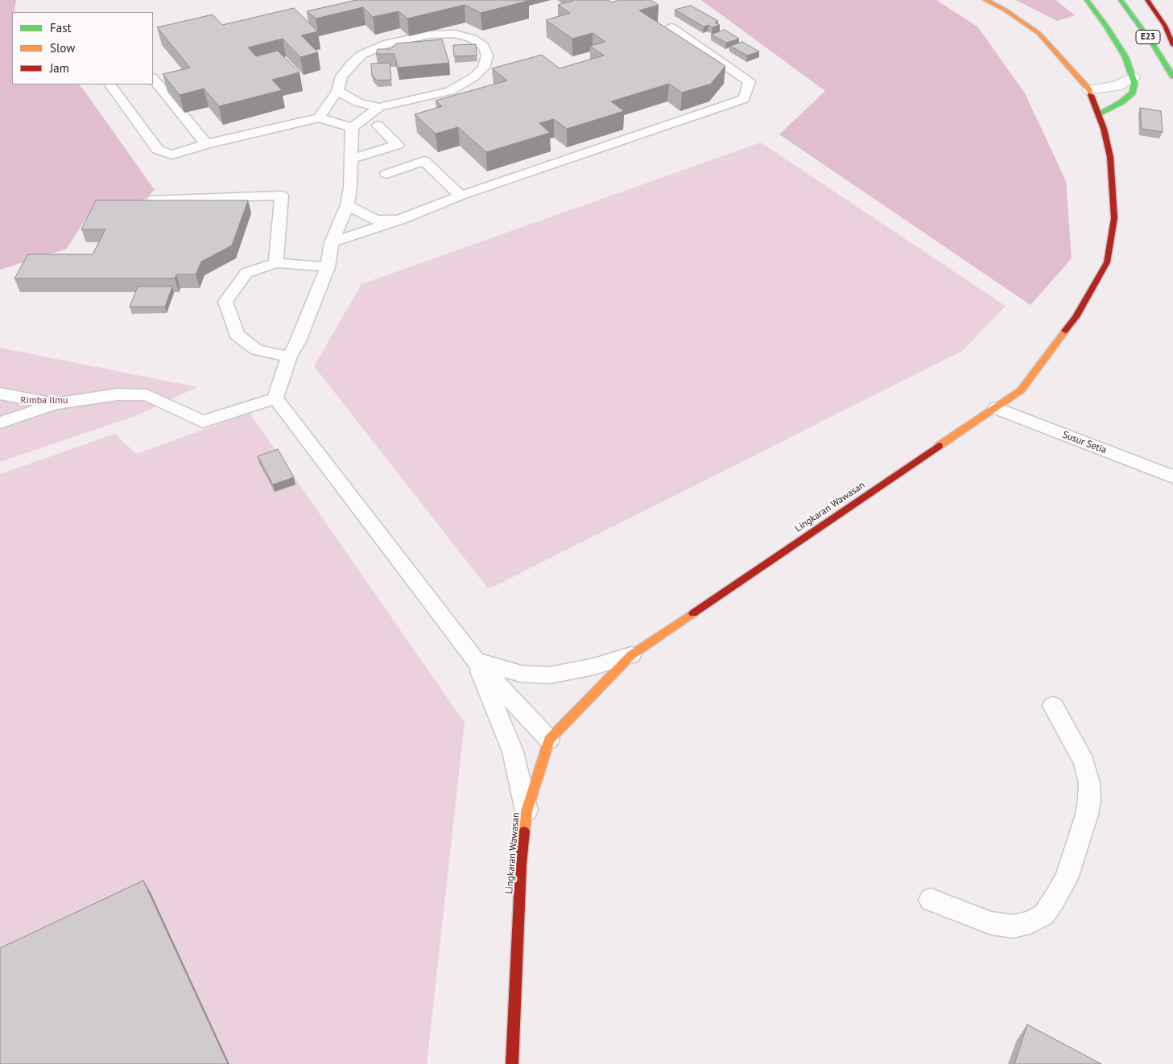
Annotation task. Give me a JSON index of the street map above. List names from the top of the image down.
{
  "streets": {
    "main road": ["E23", "Lingkaran Wawasan"],
    "lane": ["Susur Setia"]
  },
  "crossings": [
    ["Susur Setia", "Lingkaran Wawasan"]
  ],
  "parks": ["Rimba Ilmu"],
  "legend": ["Fast", "Slow", "Jam"]
}
